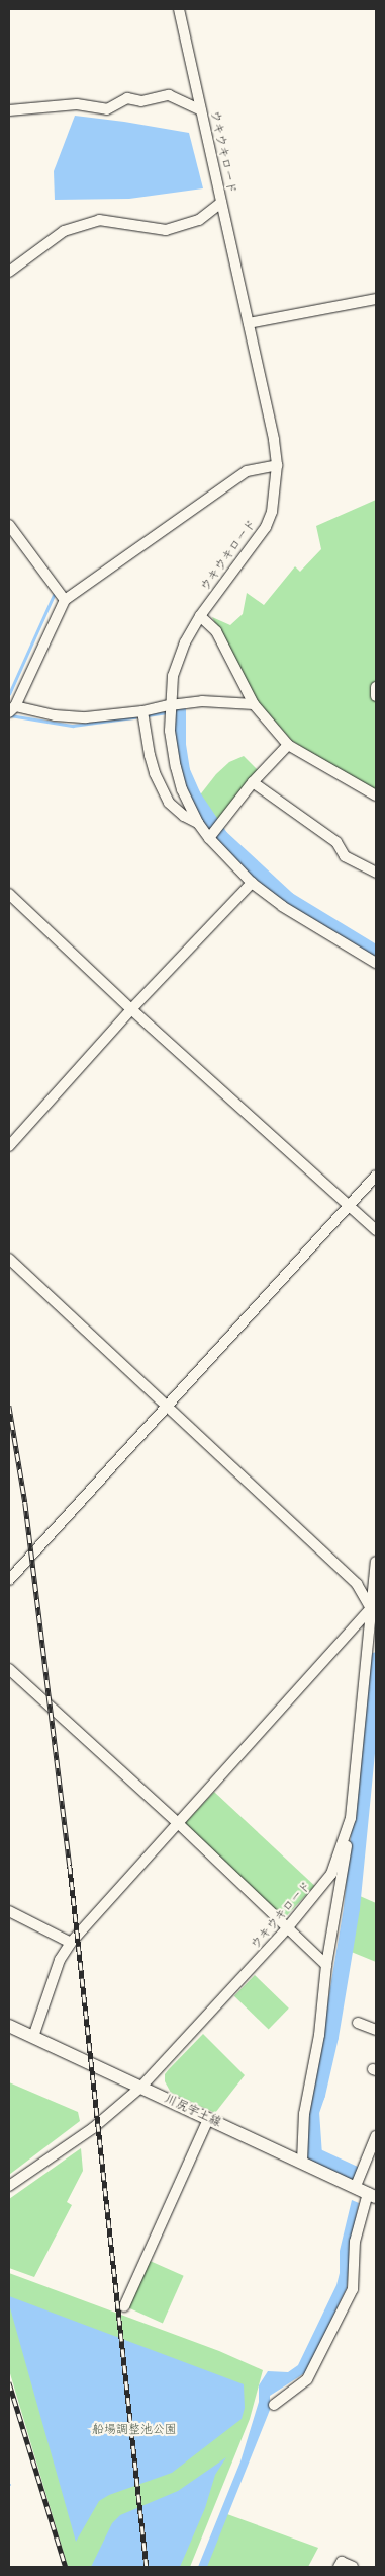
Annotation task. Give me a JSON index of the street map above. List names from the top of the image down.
{
  "streets": {
    "main road": ["川尻宇土線"],
    "street": ["ウキウキロード"]
  },
  "crossings": [
    ["ウキウキロード", "川尻宇土線"]
  ],
  "parks": ["船場調整池公園"]
}
